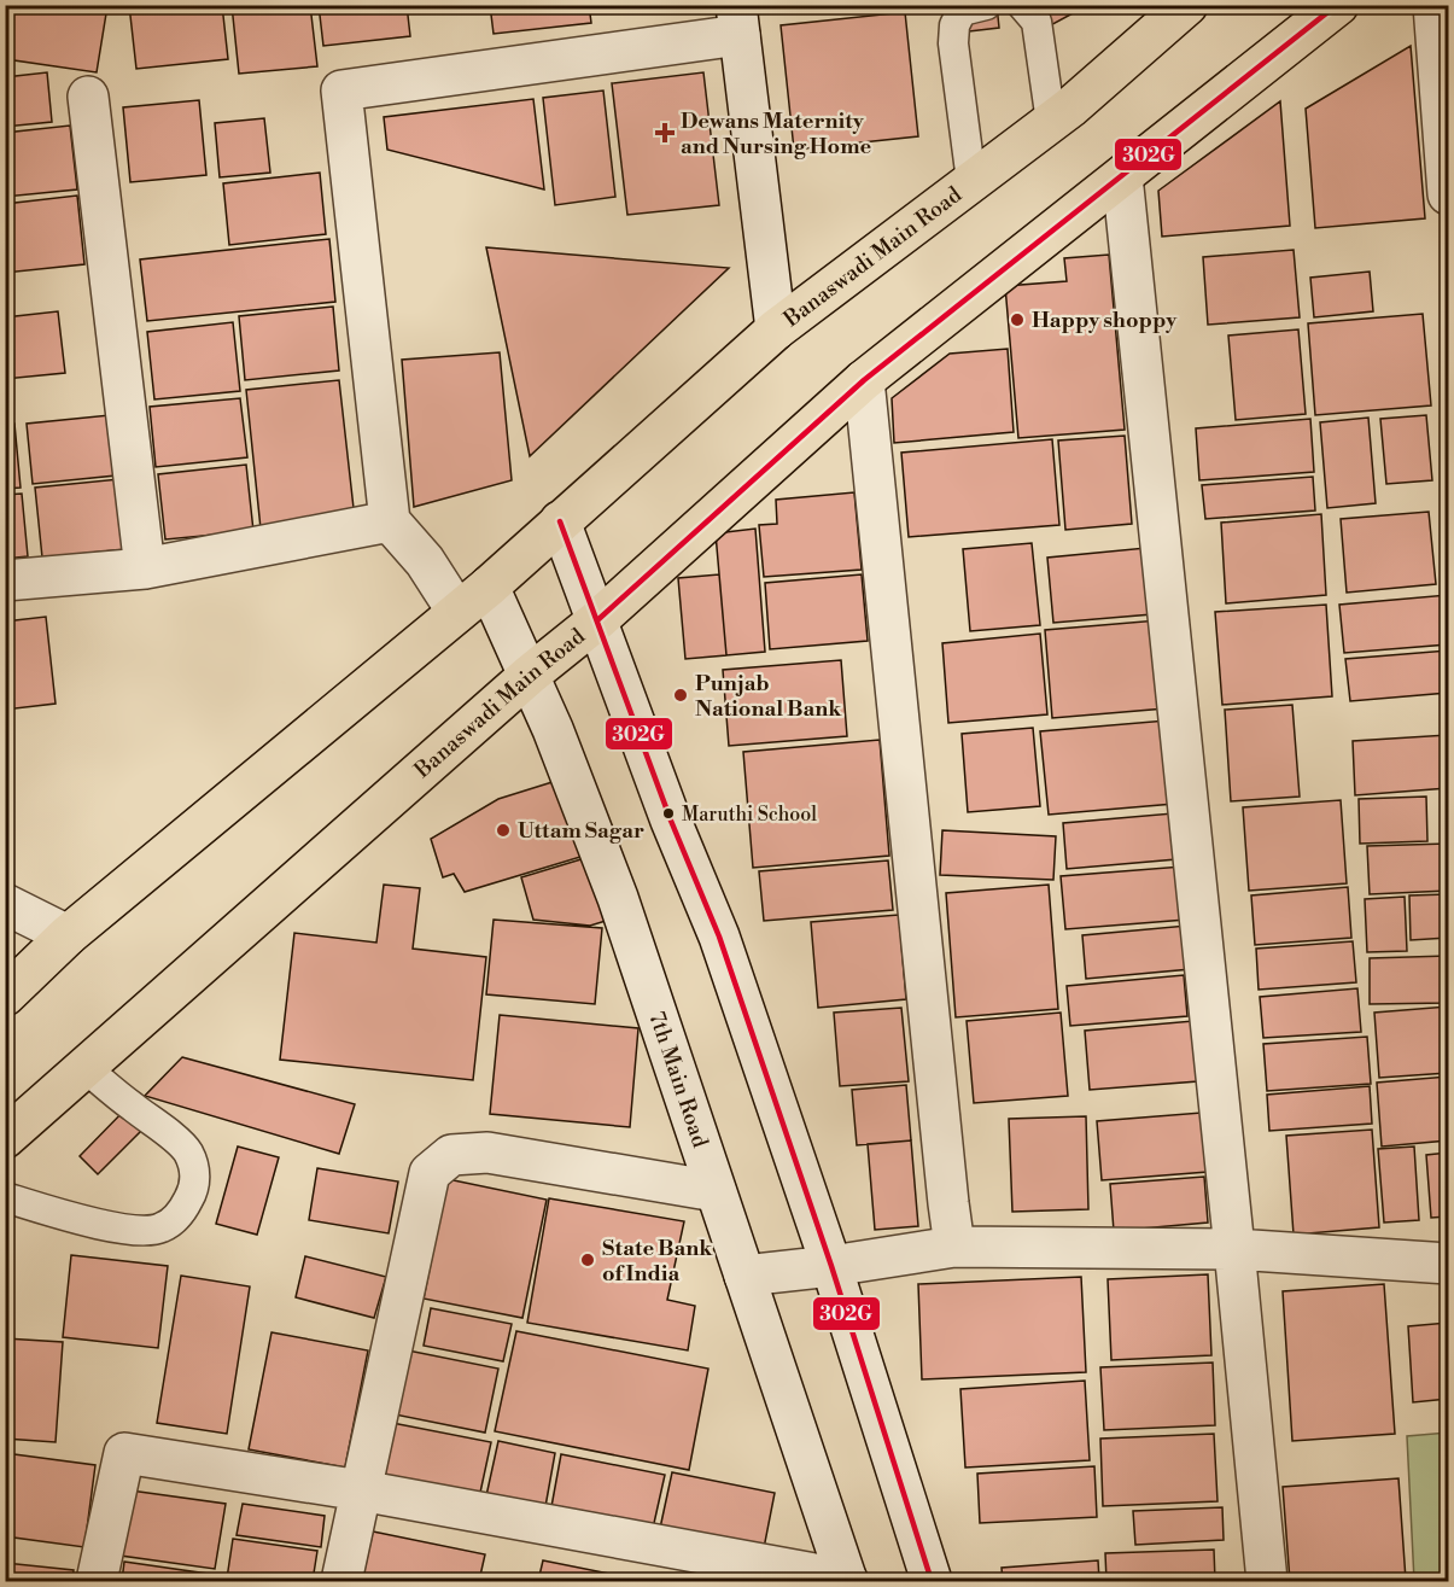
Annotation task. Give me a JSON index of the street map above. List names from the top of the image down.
{
  "streets": {
    "main road": ["Banaswadi Main Road"],
    "street": ["7th Main Road"]
  },
  "crossings": [
    ["Banaswadi Main Road", "7th Main Road"]
  ],
  "places": {
    "health": ["Dewans Maternity and Nursing Home"],
    "other": [
      "Happy shoppy",
      "Punjab National Bank",
      "Maruthi School",
      "Uttam Sagar",
      "State Bank of India"
    ]
  },
  "lines": ["transit line 302G"]
}
